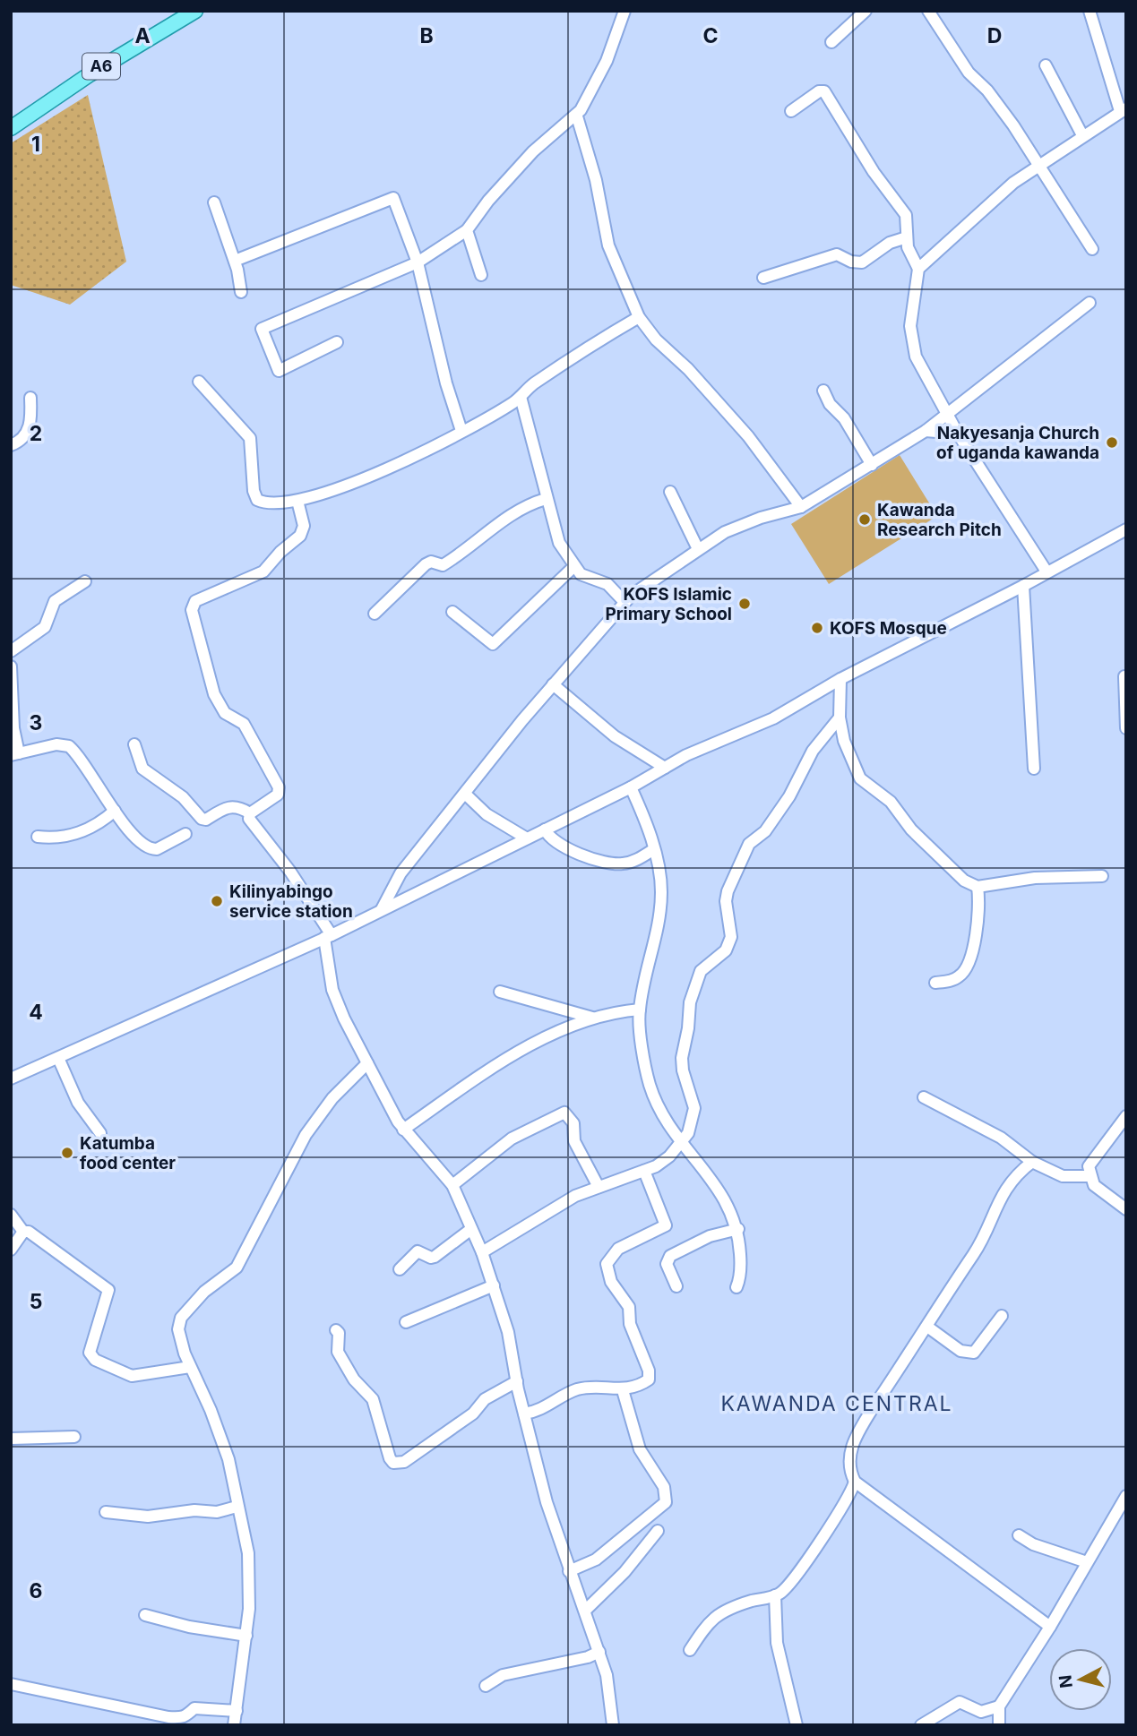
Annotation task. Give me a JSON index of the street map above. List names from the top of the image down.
{
  "streets": {
    "main road": ["A6"]
  },
  "districts": ["KAWANDA CENTRAL"],
  "places": [
    "Nakyesanja Church of uganda kawanda",
    "Kawanda Research Pitch",
    "KOFS Islamic Primary School",
    "KOFS Mosque",
    "Kilinyabingo service station",
    "Katumba food center"
  ],
  "north": "left",
  "grid": {
    "columns": [
      "A",
      "B",
      "C",
      "D"
    ],
    "rows": [
      "1",
      "2",
      "3",
      "4",
      "5",
      "6"
    ]
  }
}
